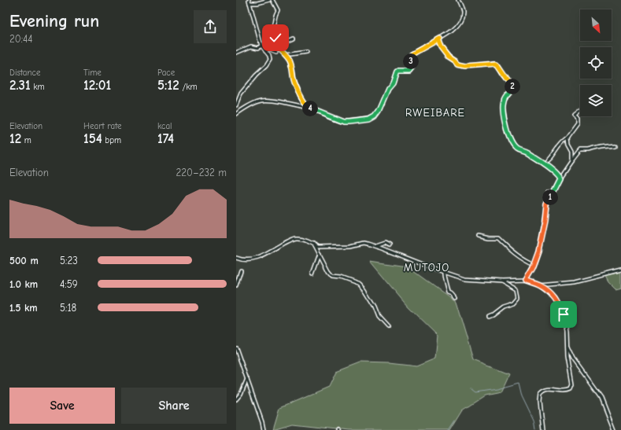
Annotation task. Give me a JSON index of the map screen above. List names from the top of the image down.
{
  "districts": ["RWEIBARE", "MUTOJO"],
  "north": "bottom right",
  "page": {
    "heading": ["Evening run", "20:44"],
    "stats": [
      ["Distance", "2.31 km"],
      ["Time", "12:01"],
      ["Pace", "5:12 /km"],
      ["Elevation", "12 m"],
      ["Heart rate", "154 bpm"],
      ["kcal", "174"]
    ],
    "pins": [
      "3",
      "2",
      "4",
      "1"
    ],
    "chart": ["Elevation", "220–232 m"],
    "list": [
      {
        "name": "500 m",
        "note": "5:23"
      },
      {
        "name": "1.0 km",
        "note": "4:59"
      },
      {
        "name": "1.5 km",
        "note": "5:18"
      }
    ],
    "buttons": ["Save", "Share"]
  }
}
